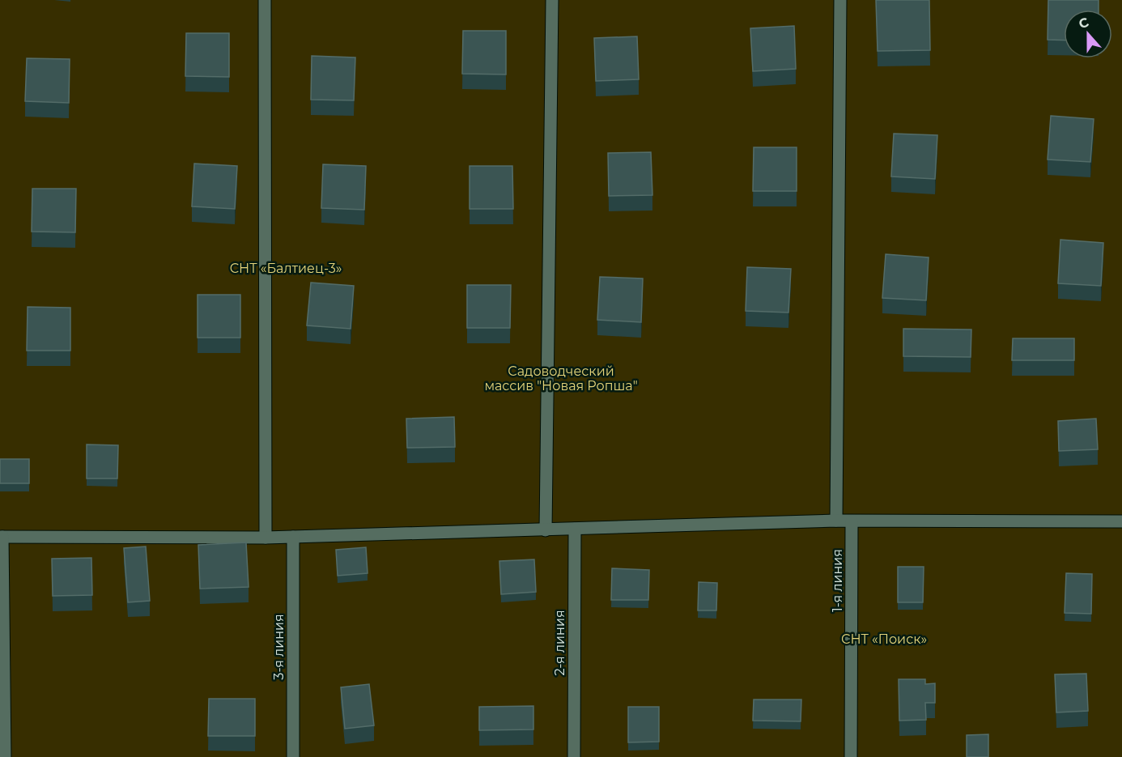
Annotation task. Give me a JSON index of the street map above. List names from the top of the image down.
{
  "streets": {
    "street": ["1-я линия", "2-я линия", "3-я линия"]
  },
  "parks": ["СНТ «Балтиец-3»", "Садоводческий массив \"Новая Ропша\"", "СНТ «Поиск»"],
  "north": "top"
}
